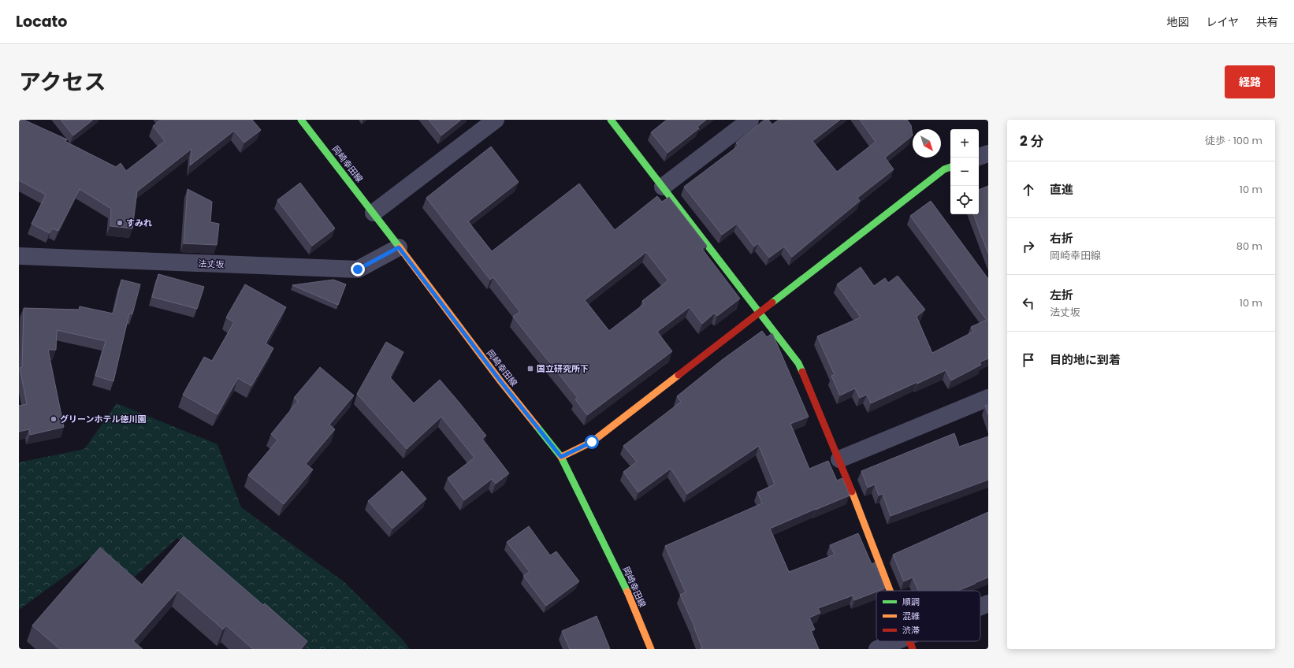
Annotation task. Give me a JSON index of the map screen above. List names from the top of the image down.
{
  "streets": {
    "street": ["岡崎幸田線", "法丈坂"]
  },
  "crossings": [
    ["岡崎幸田線", "法丈坂"]
  ],
  "places": {
    "other": ["すみれ", "グリーンホテル徳川園"],
    "transit": ["国立研究所下"]
  },
  "legend": ["順調", "混雑", "渋滞"],
  "north": "bottom right",
  "page": {
    "header": "Locato",
    "nav": ["地図", "レイヤ", "共有"],
    "title": "アクセス",
    "buttons": "経路",
    "heading": ["2 分", "徒歩 · 100 m"],
    "map_buttons": ["+", "−"],
    "list": [
      ["直進", "10 m"],
      ["右折", "岡崎幸田線", "80 m"],
      ["左折", "法丈坂", "10 m"],
      "目的地に到着"
    ]
  }
}
